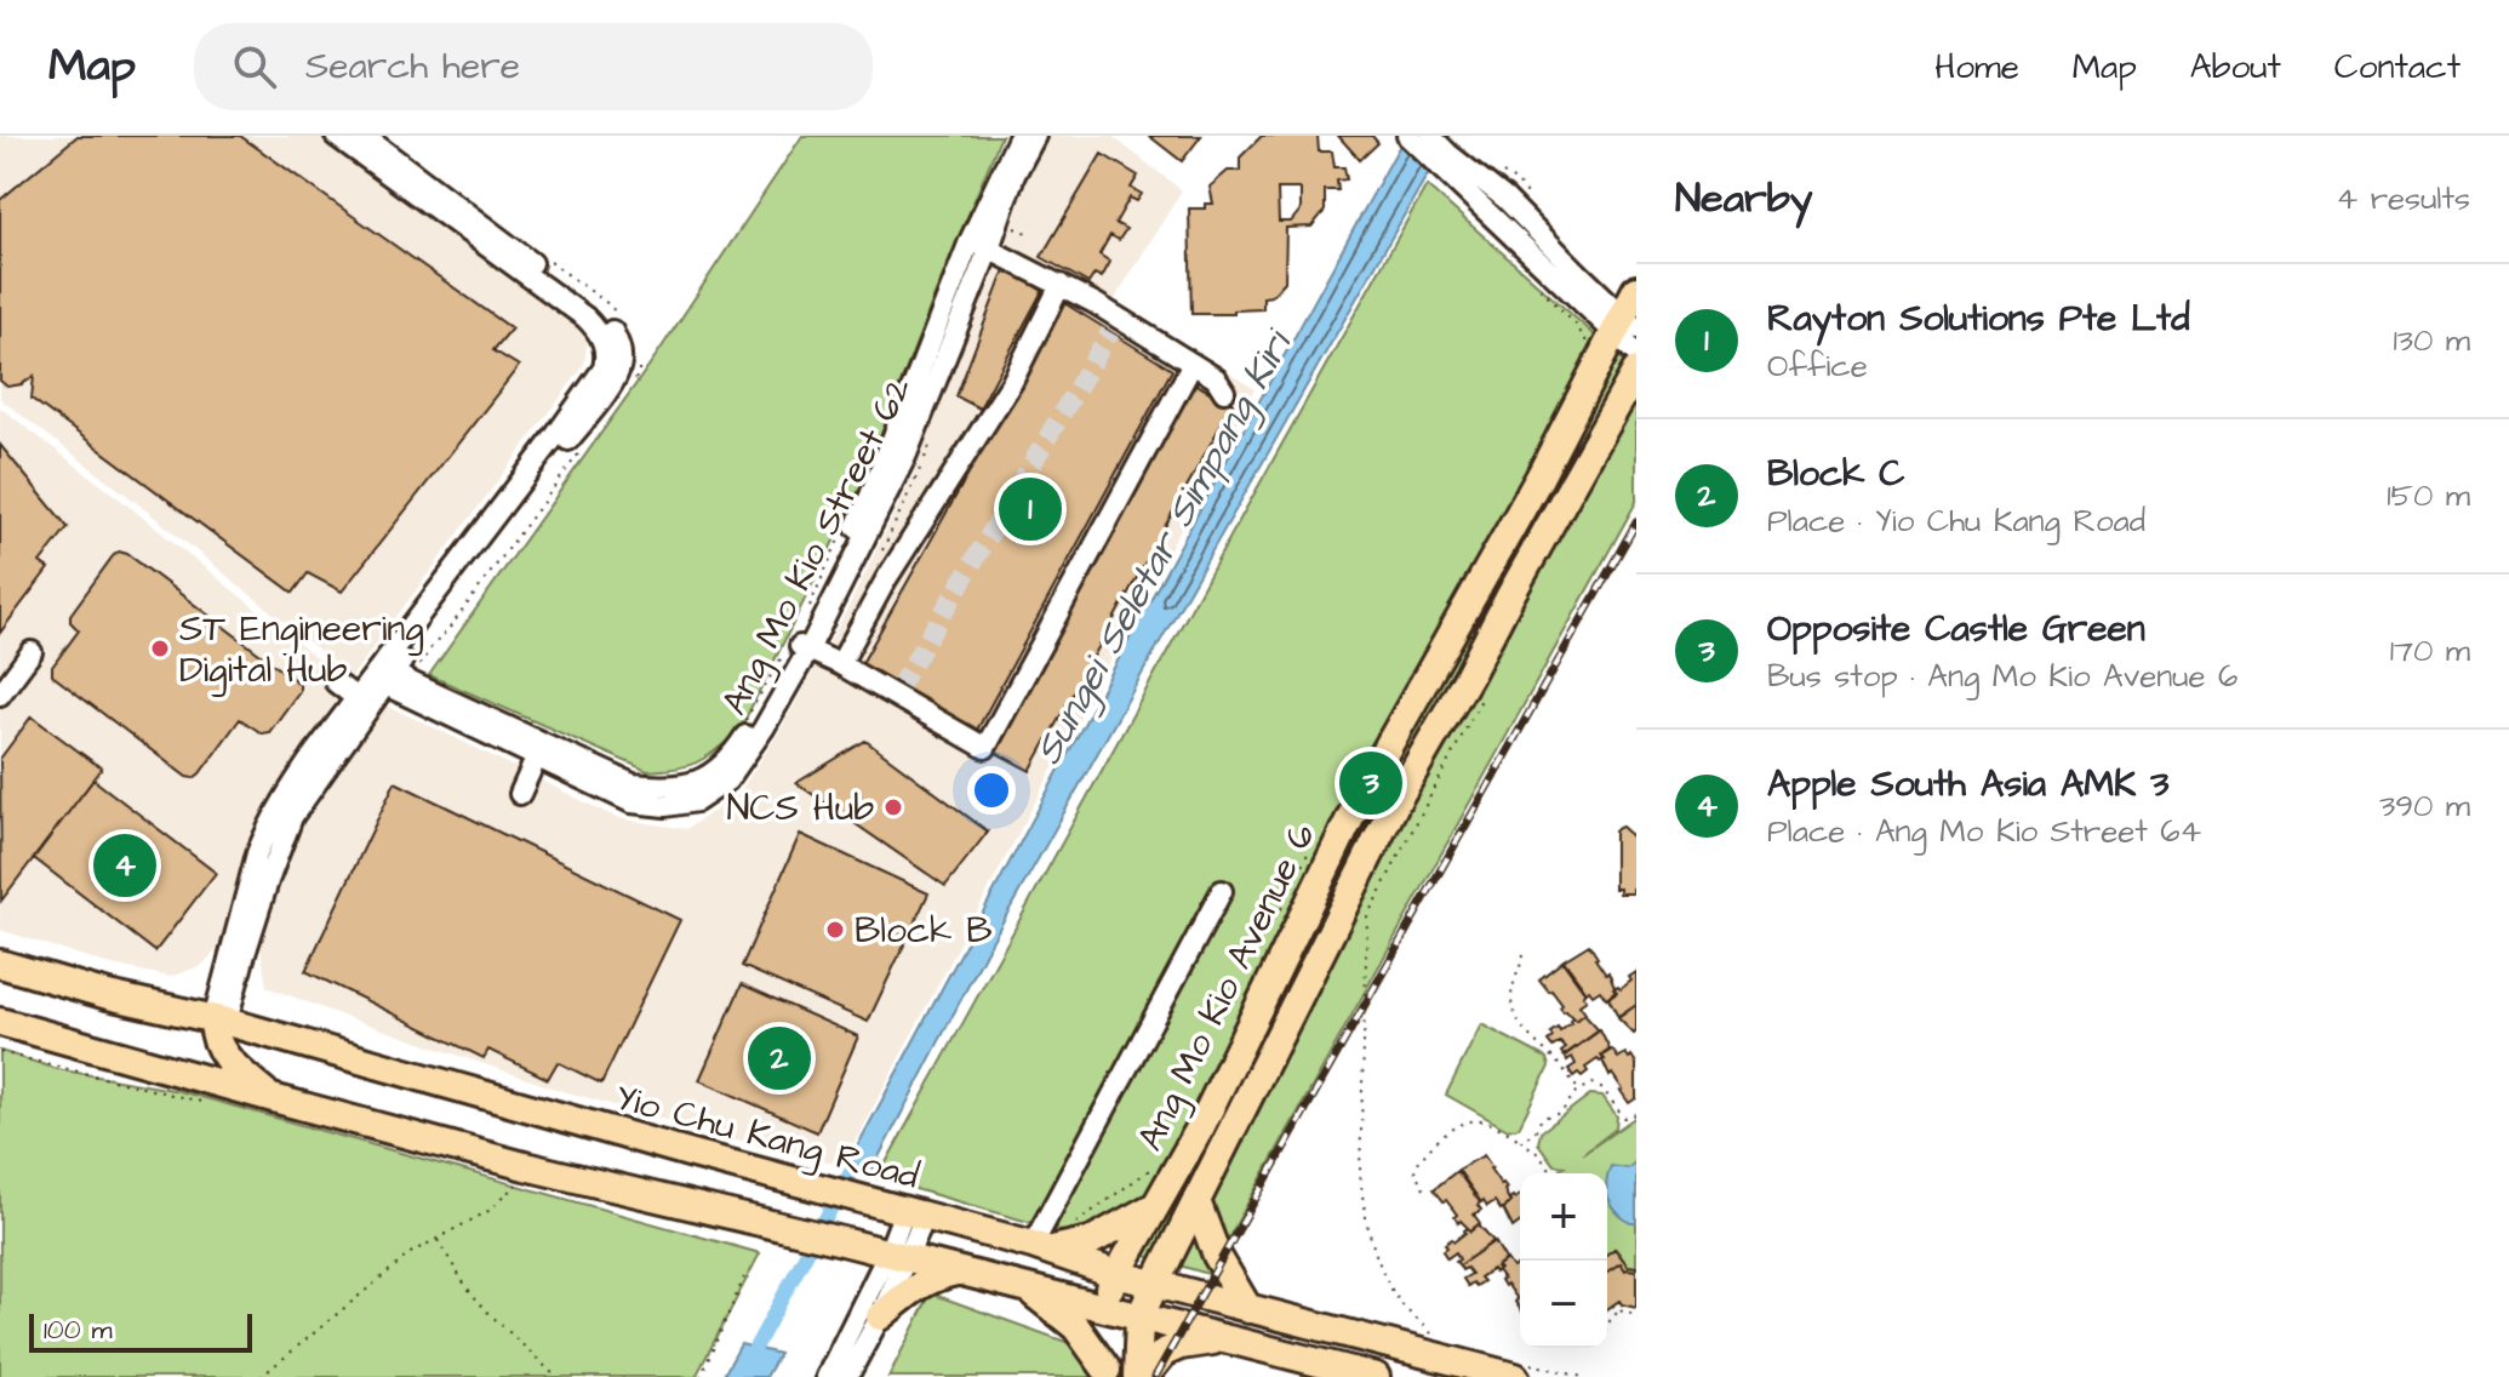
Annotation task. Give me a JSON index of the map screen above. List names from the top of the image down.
{
  "streets": {
    "main road": ["Ang Mo Kio Avenue 6", "Yio Chu Kang Road"],
    "street": ["Ang Mo Kio Street 62"]
  },
  "crossings": [
    ["Ang Mo Kio Avenue 6", "Yio Chu Kang Road"]
  ],
  "water": ["Sungei Seletar Simpang Kiri"],
  "places": ["ST Engineering Digital Hub", "NCS Hub", "Block B"],
  "scale_bar": "100 m",
  "page": {
    "header": "Map",
    "search": "Search here",
    "nav": [
      "Home",
      "Map",
      "About",
      "Contact"
    ],
    "heading": ["Nearby", "4 results"],
    "list": [
      {
        "mark": "1",
        "name": "Rayton Solutions Pte Ltd",
        "note": "Office",
        "value": "130 m"
      },
      {
        "mark": "2",
        "name": "Block C",
        "note": "Place · Yio Chu Kang Road",
        "value": "150 m"
      },
      {
        "mark": "3",
        "name": "Opposite Castle Green",
        "note": "Bus stop · Ang Mo Kio Avenue 6",
        "value": "170 m"
      },
      {
        "mark": "4",
        "name": "Apple South Asia AMK 3",
        "note": "Place · Ang Mo Kio Street 64",
        "value": "390 m"
      }
    ],
    "pins": [
      "1",
      "3",
      "4",
      "2"
    ],
    "map_buttons": ["+", "−"],
    "scale": "100 m"
  }
}
